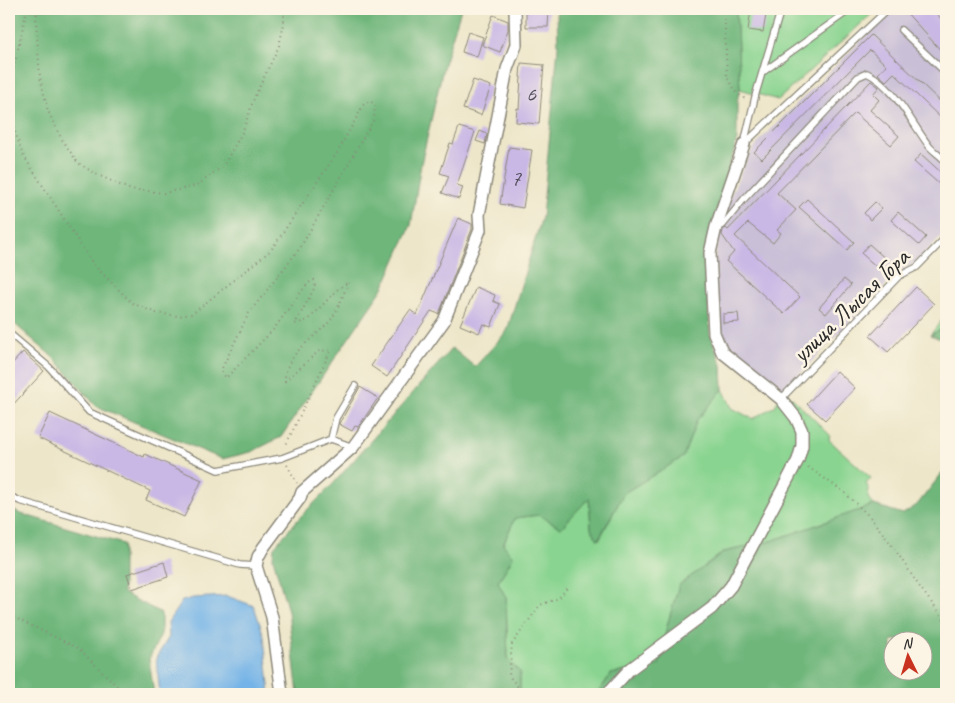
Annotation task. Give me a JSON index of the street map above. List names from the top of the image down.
{
  "streets": {
    "lane": ["улица Лысая Гора"]
  },
  "house_numbers": ["6", "7"],
  "north": "top"
}
